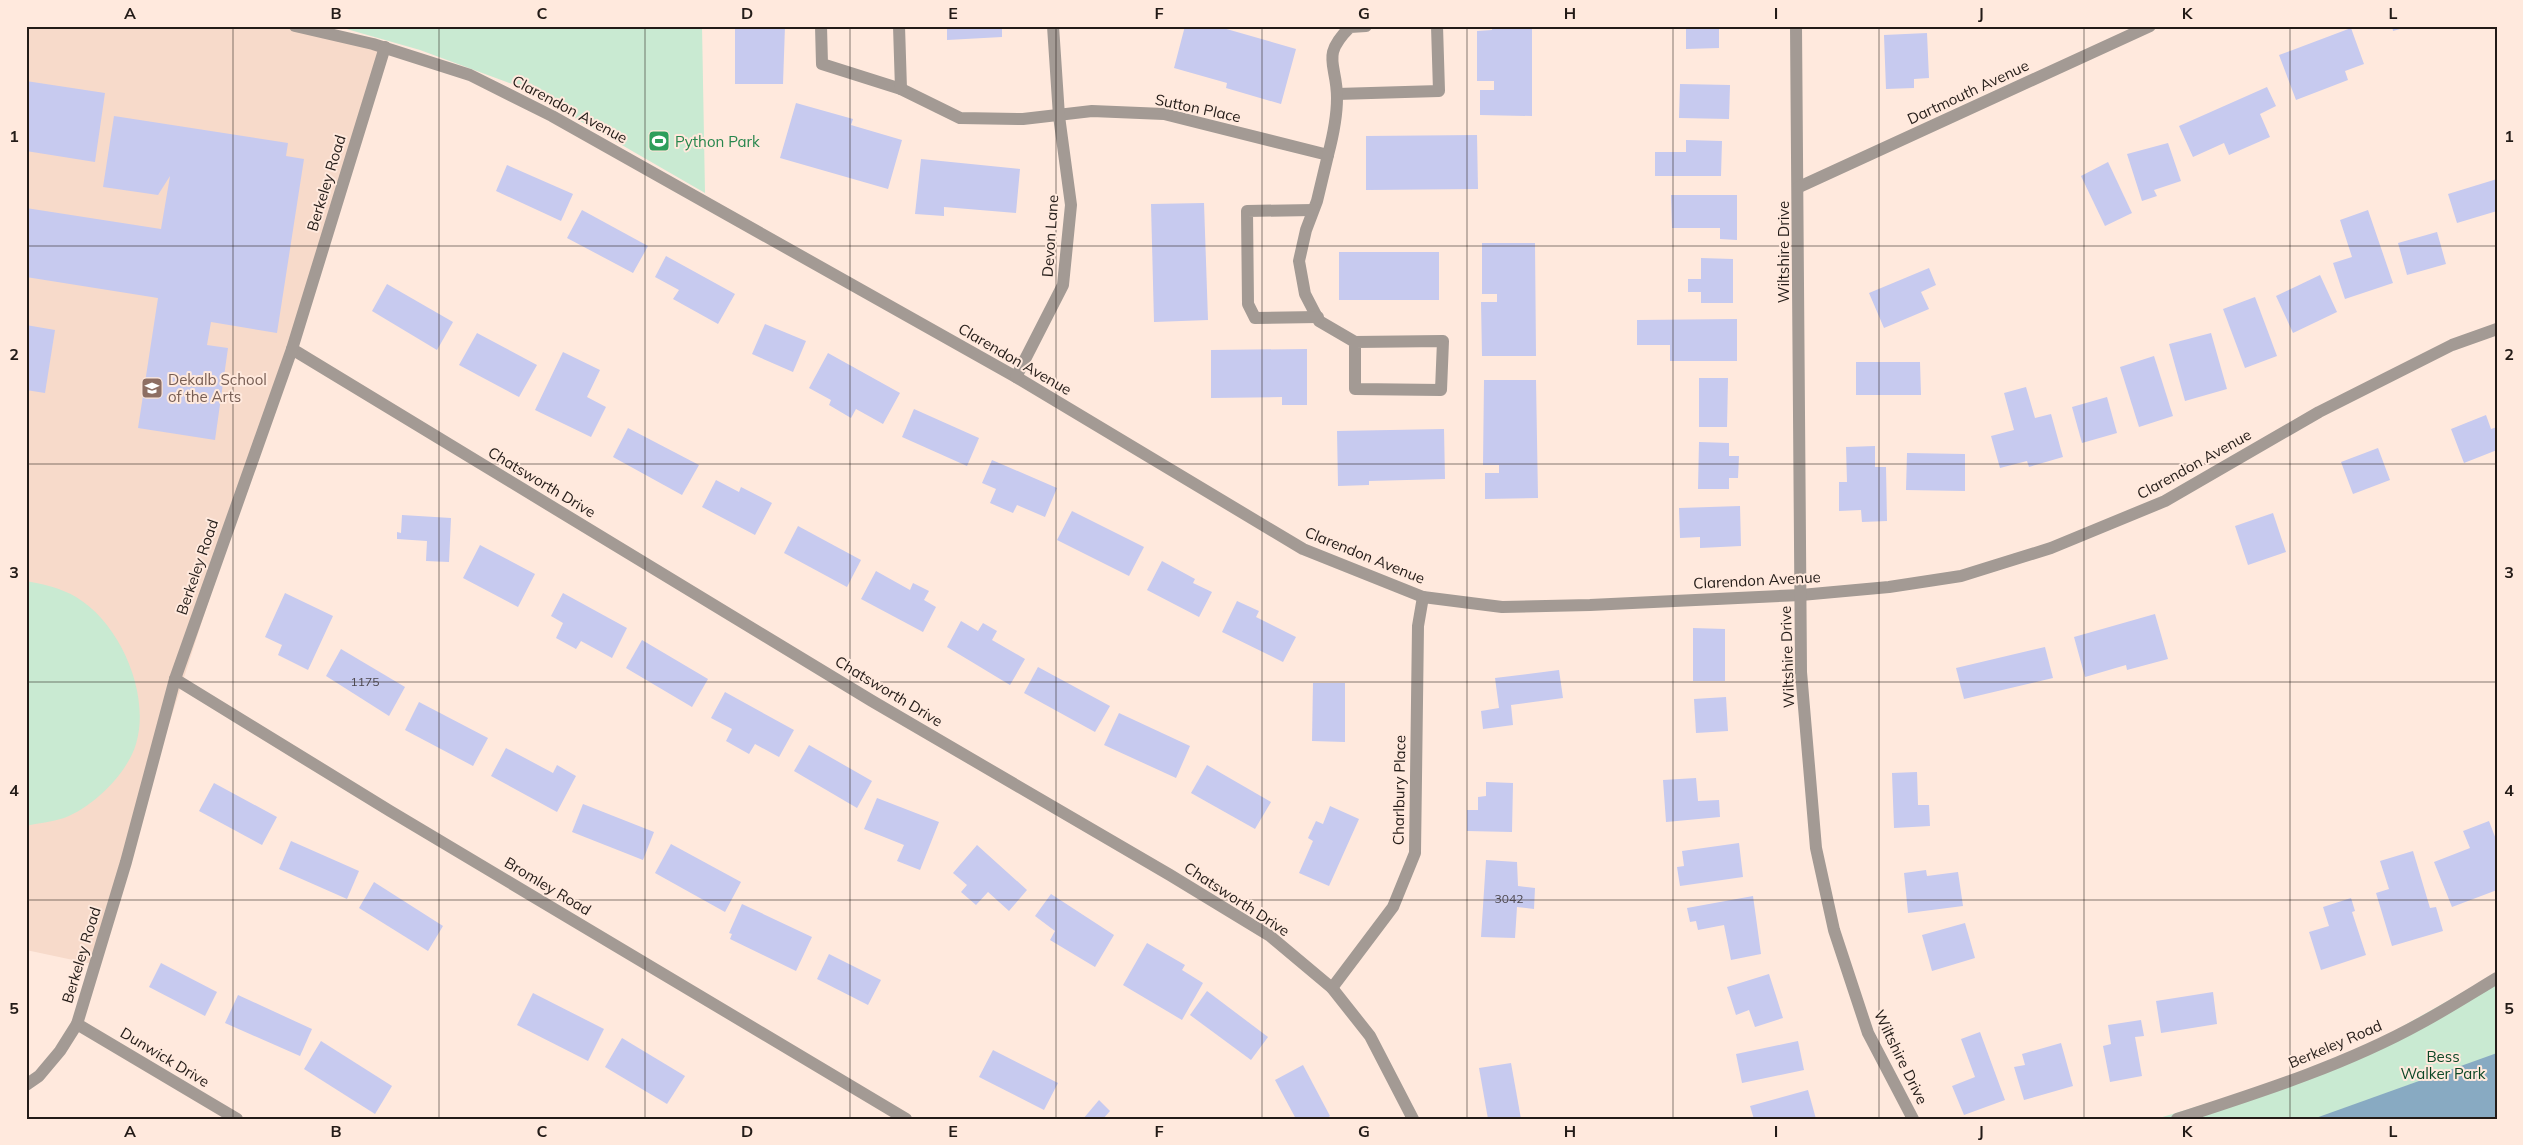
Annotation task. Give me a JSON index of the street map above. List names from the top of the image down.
{
  "streets": {
    "street": [
      "Dartmouth Avenue",
      "Sutton Place",
      "Clarendon Avenue",
      "Berkeley Road",
      "Devon Lane",
      "Wiltshire Drive",
      "Chatsworth Drive",
      "Charlbury Place",
      "Bromley Road",
      "Dunwick Drive"
    ]
  },
  "crossings": [
    ["Dartmouth Avenue", "Wiltshire Drive"],
    ["Sutton Place", "Devon Lane"],
    ["Clarendon Avenue", "Berkeley Road"],
    ["Clarendon Avenue", "Devon Lane"],
    ["Clarendon Avenue", "Wiltshire Drive"],
    ["Clarendon Avenue", "Charlbury Place"],
    ["Berkeley Road", "Chatsworth Drive"],
    ["Berkeley Road", "Bromley Road"],
    ["Berkeley Road", "Dunwick Drive"],
    ["Chatsworth Drive", "Charlbury Place"]
  ],
  "parks": ["Bess Walker Park"],
  "places": {
    "sports": ["Python Park"],
    "school or university": ["Dekalb School of the Arts"]
  },
  "house_numbers": ["1175", "3042"],
  "grid": {
    "columns": [
      "A",
      "B",
      "C",
      "D",
      "E",
      "F",
      "G",
      "H",
      "I",
      "J",
      "K",
      "L"
    ],
    "rows": [
      "1",
      "2",
      "3",
      "4",
      "5"
    ]
  }
}
